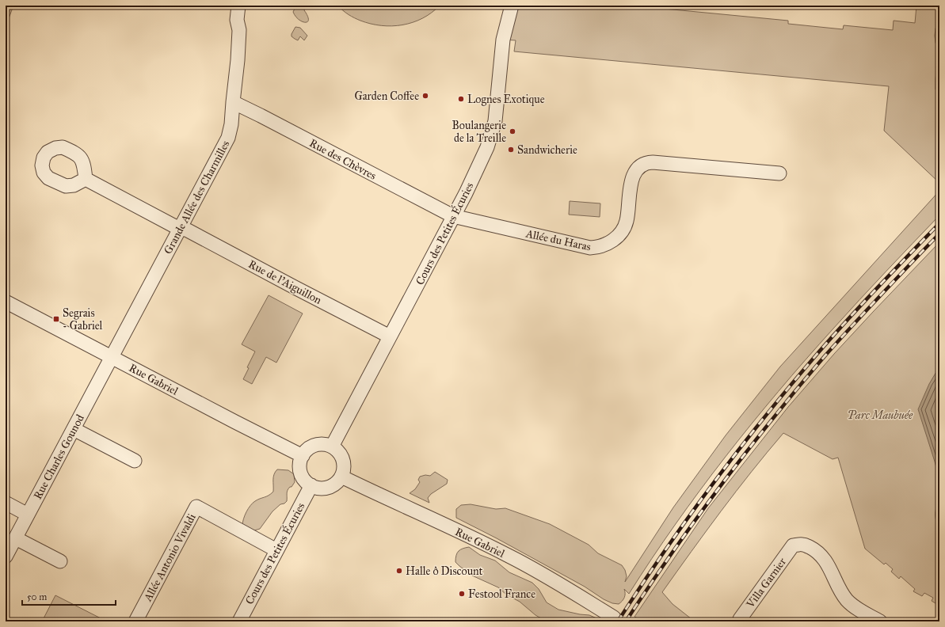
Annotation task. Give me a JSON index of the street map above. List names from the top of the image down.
{
  "streets": {
    "street": [
      "Rue des Chèvres",
      "Grande Allée des Charmilles",
      "Cours des Petites Écuries",
      "Allée du Haras",
      "Rue de l'Aiguillon",
      "Rue Gabriel",
      "Rue Charles Gounod",
      "Allée Antonio Vivaldi",
      "Villa Garnier"
    ]
  },
  "crossings": [
    ["Rue des Chèvres", "Grande Allée des Charmilles"],
    ["Rue des Chèvres", "Cours des Petites Écuries"],
    ["Rue des Chèvres", "Allée du Haras"],
    ["Grande Allée des Charmilles", "Rue de l'Aiguillon"],
    ["Grande Allée des Charmilles", "Rue Gabriel"],
    ["Grande Allée des Charmilles", "Rue Charles Gounod"],
    ["Cours des Petites Écuries", "Allée du Haras"],
    ["Cours des Petites Écuries", "Rue de l'Aiguillon"],
    ["Cours des Petites Écuries", "Rue Gabriel"],
    ["Cours des Petites Écuries", "Allée Antonio Vivaldi"],
    ["Rue Gabriel", "Rue Charles Gounod"]
  ],
  "parks": ["Parc Maubuée"],
  "places": {
    "other": [
      "Garden Coffee",
      "Lognes Exotique",
      "Boulangerie de la Treille",
      "Sandwicherie",
      "Halle ô Discount",
      "Festool France"
    ],
    "transit": ["Segrais - Gabriel"]
  },
  "scale_bar": "50 m"
}
